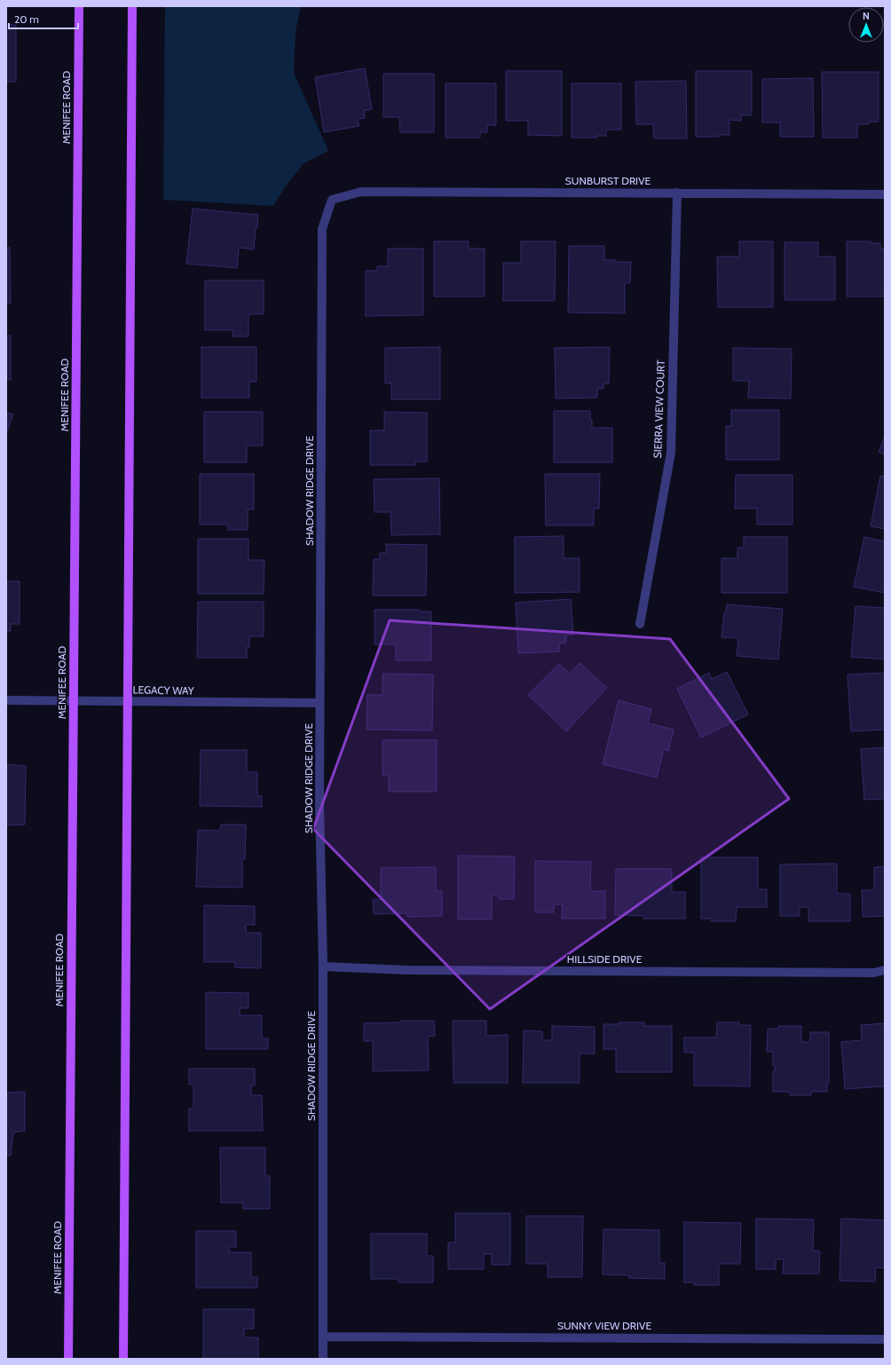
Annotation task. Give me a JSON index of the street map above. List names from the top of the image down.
{
  "streets": {
    "main road": ["MENIFEE ROAD"],
    "street": [
      "SUNBURST DRIVE",
      "SIERRA VIEW COURT",
      "SHADOW RIDGE DRIVE",
      "LEGACY WAY",
      "HILLSIDE DRIVE",
      "SUNNY VIEW DRIVE"
    ]
  },
  "crossings": [
    ["MENIFEE ROAD", "LEGACY WAY"],
    ["SUNBURST DRIVE", "SIERRA VIEW COURT"],
    ["SUNBURST DRIVE", "SHADOW RIDGE DRIVE"],
    ["SHADOW RIDGE DRIVE", "LEGACY WAY"],
    ["SHADOW RIDGE DRIVE", "HILLSIDE DRIVE"],
    ["SHADOW RIDGE DRIVE", "SUNNY VIEW DRIVE"]
  ],
  "scale_bar": "20 m",
  "north": "top"
}
